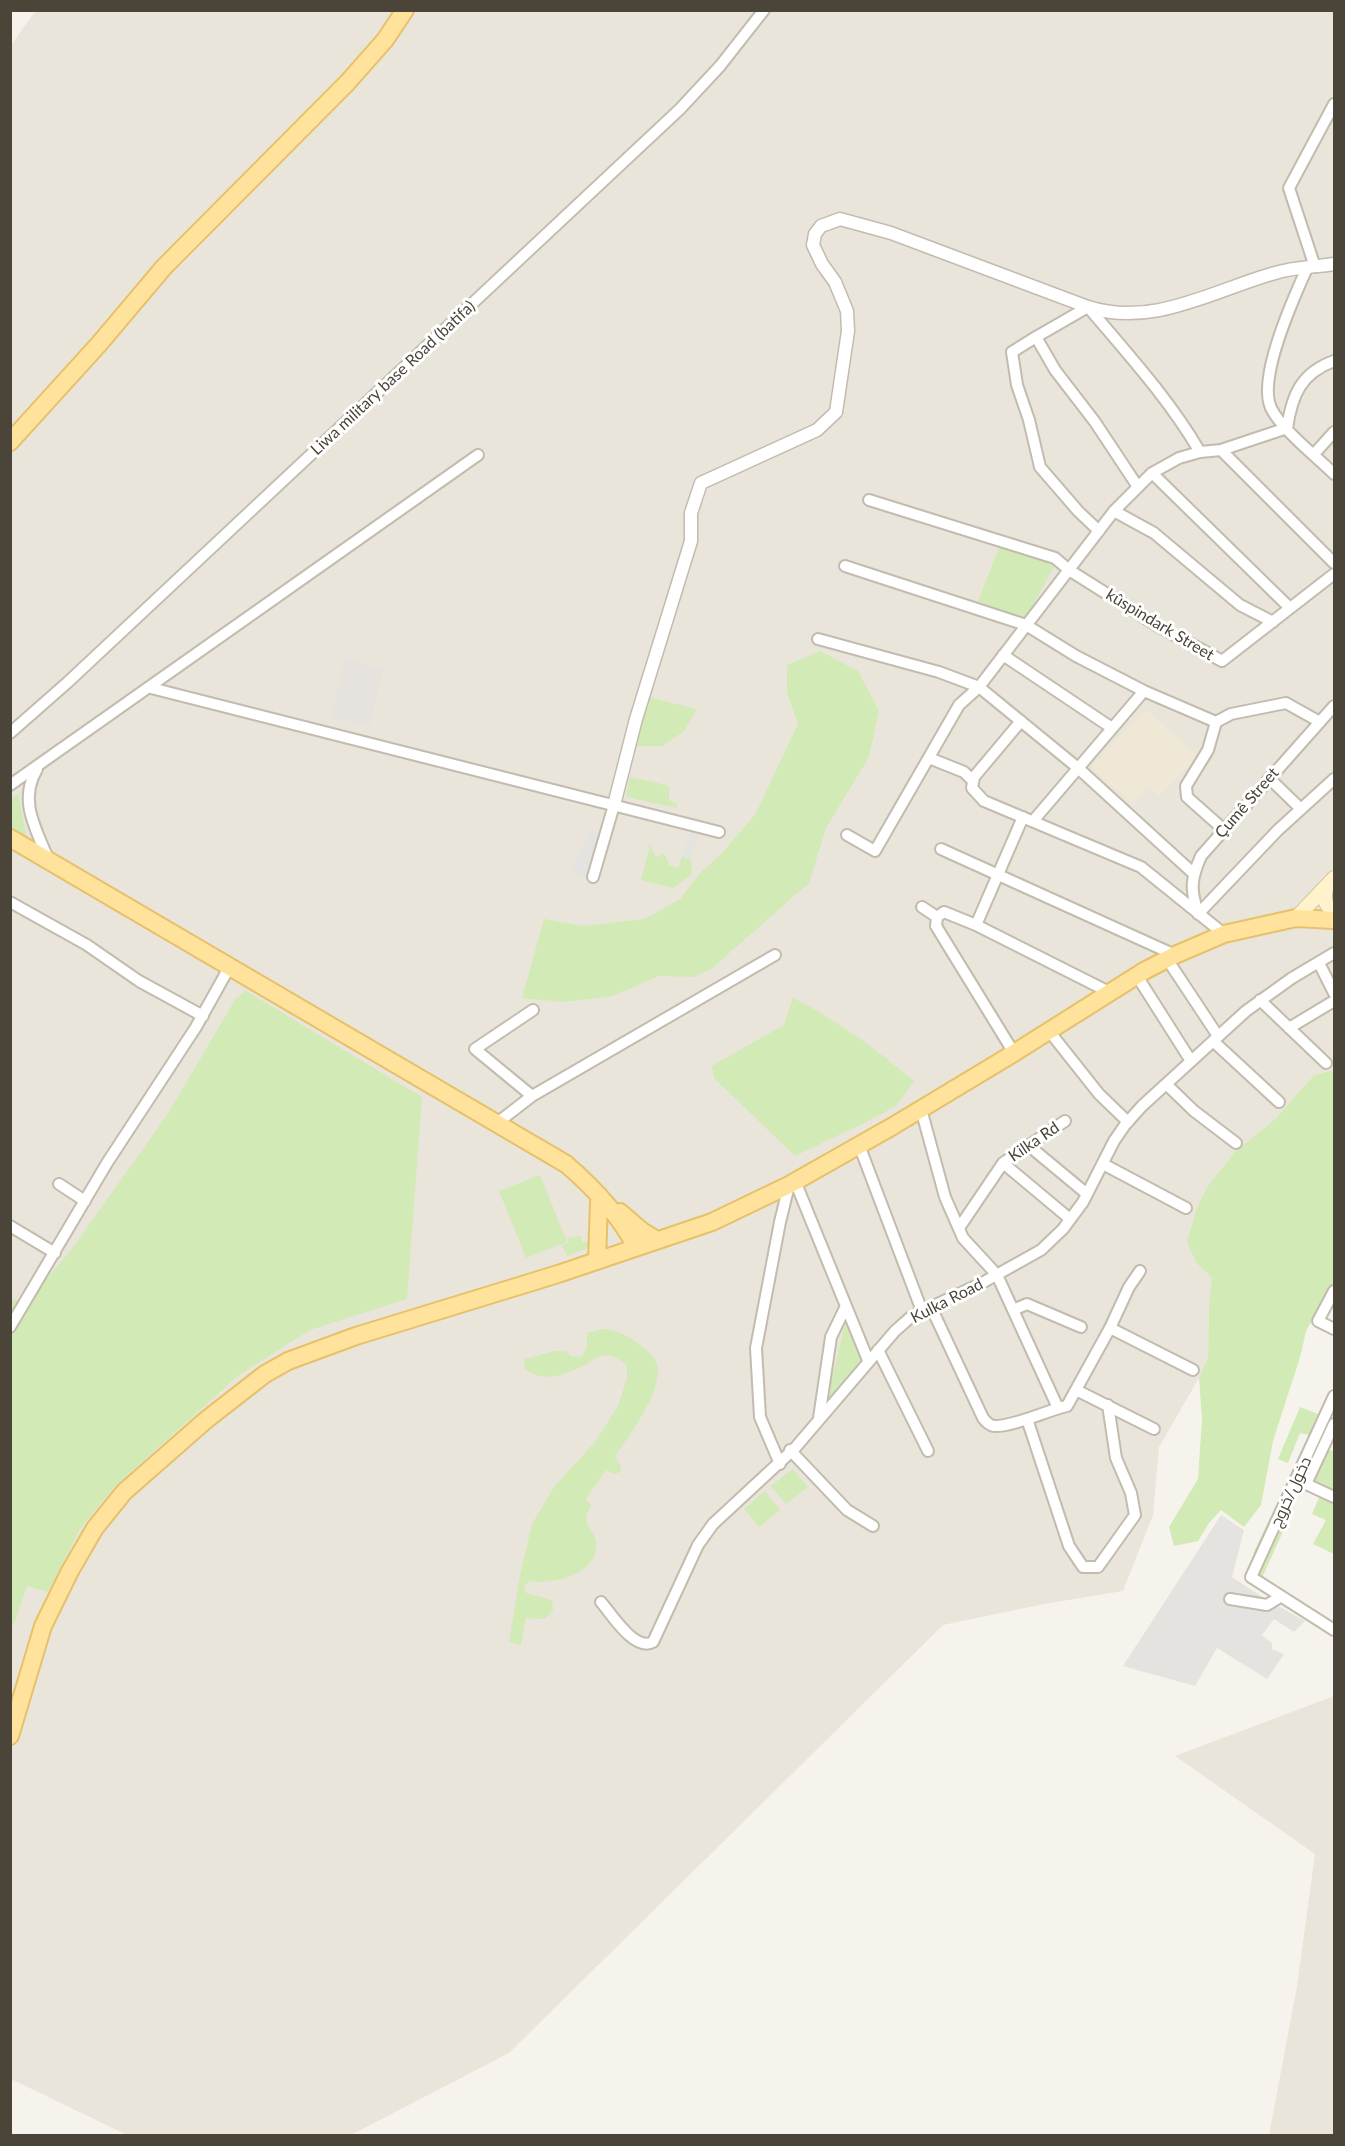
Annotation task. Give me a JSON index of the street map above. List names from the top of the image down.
{
  "streets": {
    "street": [
      "Liwa military base Road (batifa)",
      "kûspindark Street",
      "Çumê Street",
      "Kilka Rd",
      "Kulka Road",
      "دخول/خروج"
    ]
  }
}
